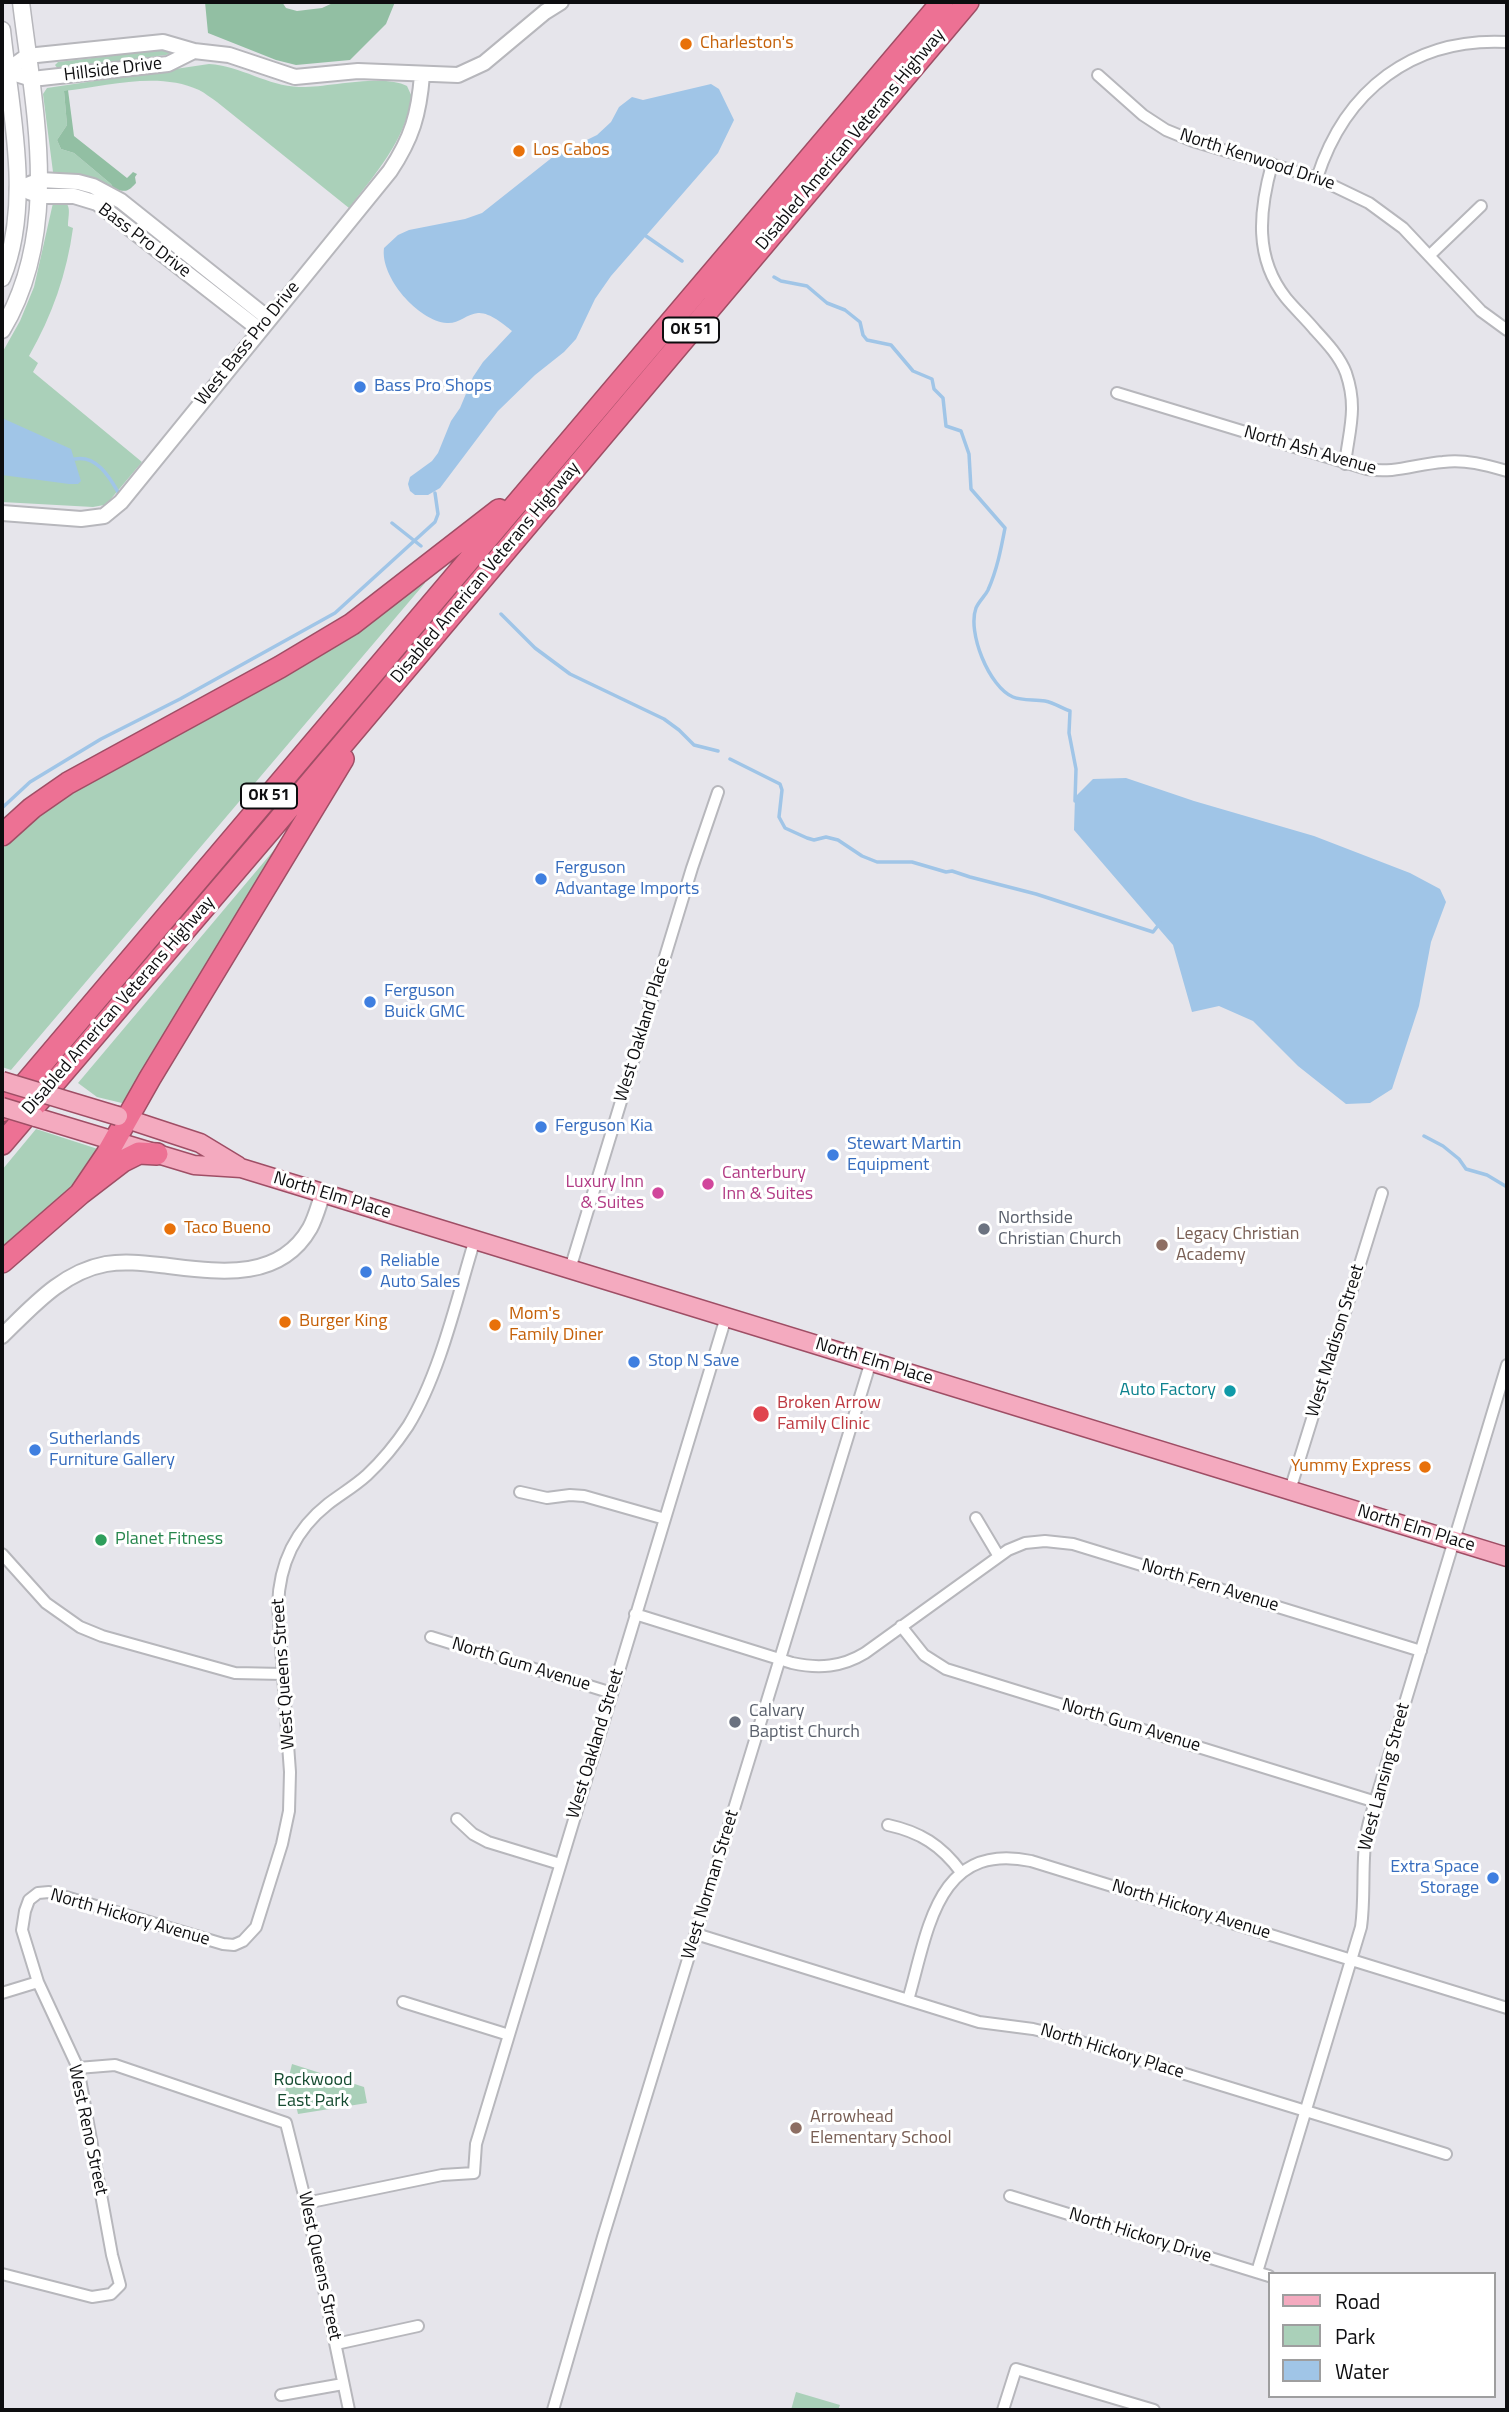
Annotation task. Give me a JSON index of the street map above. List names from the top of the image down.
{
  "streets": {
    "highway": ["Disabled American Veterans Highway", "OK 51"],
    "main road": ["North Elm Place"],
    "street": [
      "Hillside Drive",
      "North Kenwood Drive",
      "Bass Pro Drive",
      "West Bass Pro Drive",
      "North Ash Avenue",
      "West Oakland Place",
      "West Madison Street",
      "North Fern Avenue",
      "North Gum Avenue",
      "West Queens Street",
      "West Oakland Street",
      "West Lansing Street",
      "West Norman Street",
      "North Hickory Avenue",
      "North Hickory Place",
      "West Reno Street",
      "North Hickory Drive"
    ]
  },
  "crossings": [
    ["Hillside Drive", "West Bass Pro Drive"],
    ["Disabled American Veterans Highway", "North Elm Place"],
    ["Bass Pro Drive", "West Bass Pro Drive"],
    ["West Oakland Place", "North Elm Place"],
    ["North Elm Place", "West Madison Street"],
    ["North Elm Place", "West Queens Street"],
    ["North Elm Place", "West Oakland Street"],
    ["North Elm Place", "West Lansing Street"],
    ["North Elm Place", "West Norman Street"],
    ["North Fern Avenue", "North Gum Avenue"],
    ["North Fern Avenue", "West Oakland Street"],
    ["North Fern Avenue", "West Lansing Street"],
    ["North Fern Avenue", "West Norman Street"],
    ["North Gum Avenue", "West Oakland Street"],
    ["North Gum Avenue", "West Lansing Street"],
    ["West Queens Street", "West Oakland Street"],
    ["West Queens Street", "North Hickory Avenue"],
    ["West Queens Street", "West Reno Street"],
    ["West Lansing Street", "North Hickory Avenue"],
    ["West Lansing Street", "North Hickory Place"],
    ["West Lansing Street", "North Hickory Drive"],
    ["West Norman Street", "North Hickory Place"],
    ["North Hickory Avenue", "West Reno Street"]
  ],
  "parks": ["Rockwood East Park"],
  "places": [
    "Charleston's",
    "Los Cabos",
    "Bass Pro Shops",
    "Ferguson Advantage Imports",
    "Ferguson Buick GMC",
    "Ferguson Kia",
    "Stewart Martin Equipment",
    "Canterbury Inn & Suites",
    "Luxury Inn & Suites",
    "Taco Bueno",
    "Northside Christian Church",
    "Legacy Christian Academy",
    "Reliable Auto Sales",
    "Burger King",
    "Mom's Family Diner",
    "Stop N Save",
    "Auto Factory",
    "Broken Arrow Family Clinic",
    "Sutherlands Furniture Gallery",
    "Yummy Express",
    "Planet Fitness",
    "Calvary Baptist Church",
    "Extra Space Storage",
    "Arrowhead Elementary School"
  ],
  "legend": ["Road", "Park", "Water"]
}
